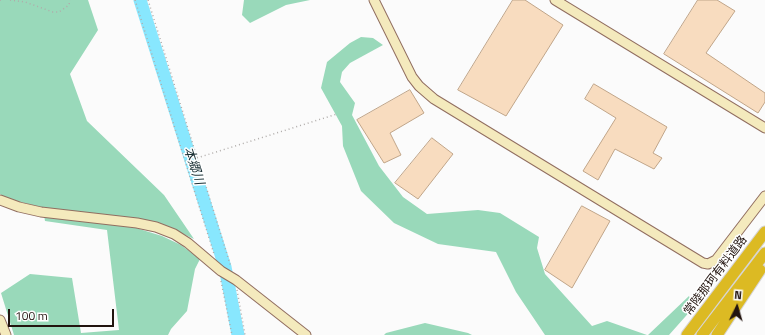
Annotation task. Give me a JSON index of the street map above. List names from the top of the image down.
{
  "streets": {
    "highway": ["常陸那珂有料道路"]
  },
  "water": ["本郷川"],
  "scale_bar": "100 m",
  "north": "top"
}
